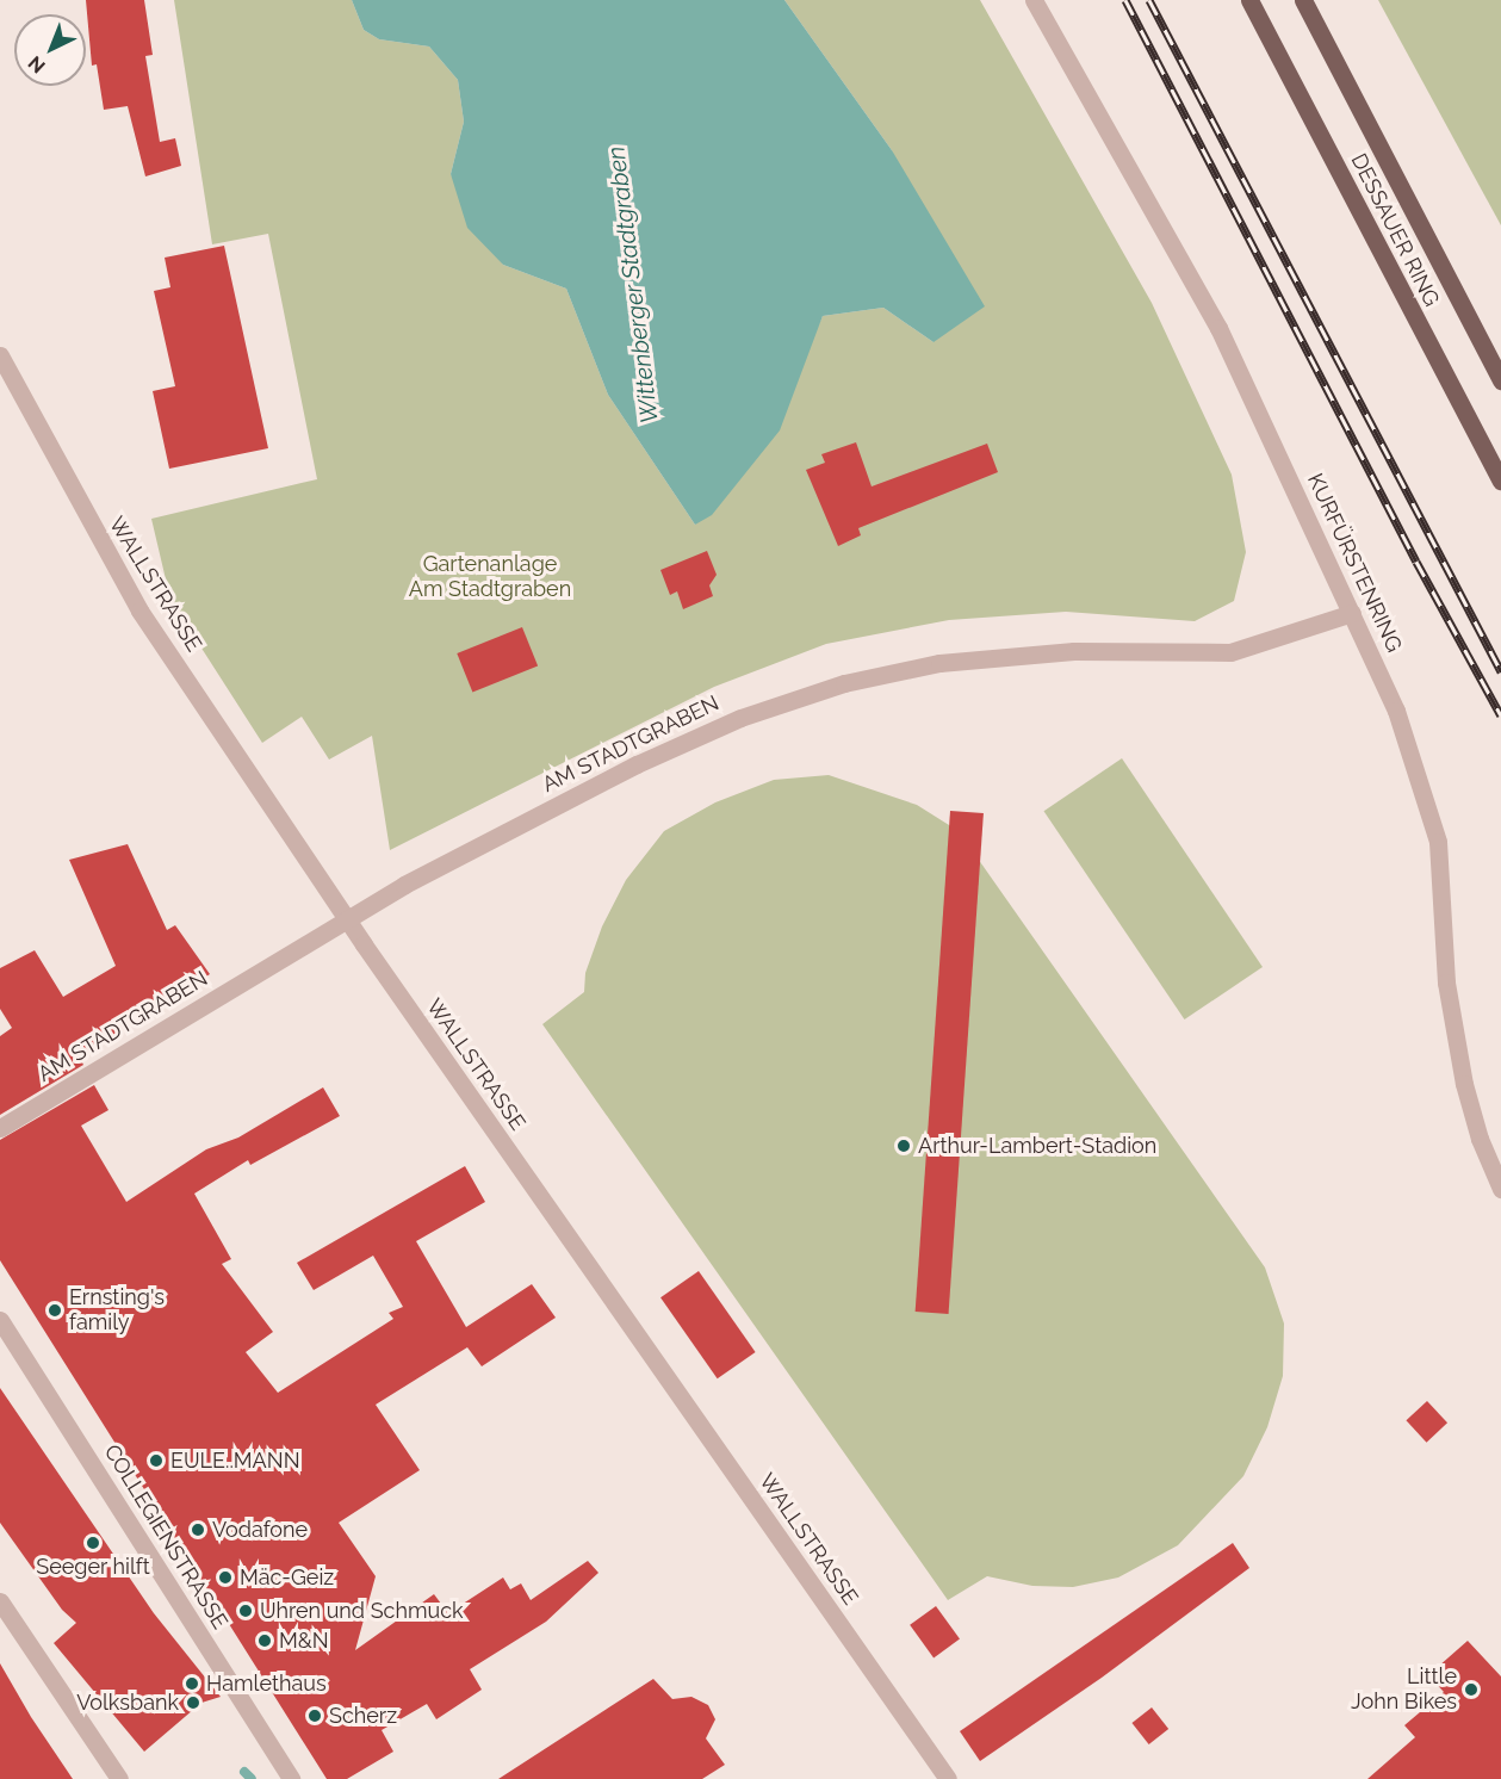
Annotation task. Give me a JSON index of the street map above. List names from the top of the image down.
{
  "streets": {
    "main road": ["DESSAUER RING"],
    "street": [
      "KURFÜRSTENRING",
      "WALLSTRASSE",
      "AM STADTGRABEN",
      "COLLEGIENSTRASSE"
    ]
  },
  "crossings": [
    ["KURFÜRSTENRING", "AM STADTGRABEN"],
    ["WALLSTRASSE", "AM STADTGRABEN"]
  ],
  "water": ["Wittenberger Stadtgraben"],
  "parks": ["Gartenanlage Am Stadtgraben"],
  "places": [
    "Arthur-Lambert-Stadion",
    "Ernsting's family",
    "EULE..MANN",
    "Vodafone",
    "Seeger hilft",
    "Mäc-Geiz",
    "Uhren und Schmuck",
    "M&N",
    "Hamlethaus",
    "Little John Bikes",
    "Volksbank",
    "Scherz"
  ],
  "north": "bottom left"
}
